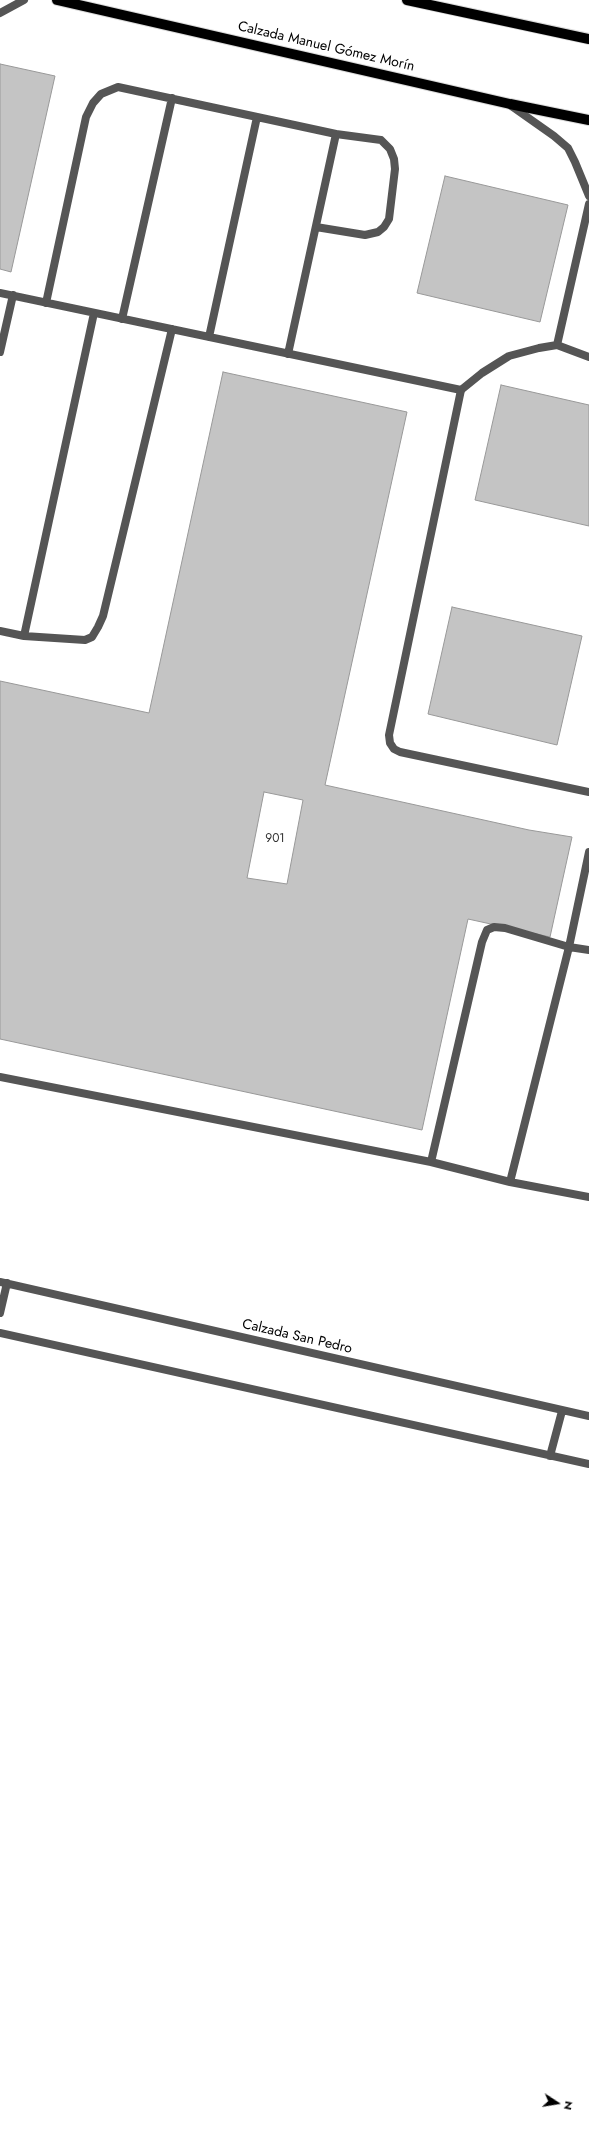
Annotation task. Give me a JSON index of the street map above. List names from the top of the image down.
{
  "streets": {
    "main road": ["Calzada Manuel Gómez Morín"],
    "street": ["Calzada San Pedro"]
  },
  "house_numbers": ["901"],
  "north": "right"
}
